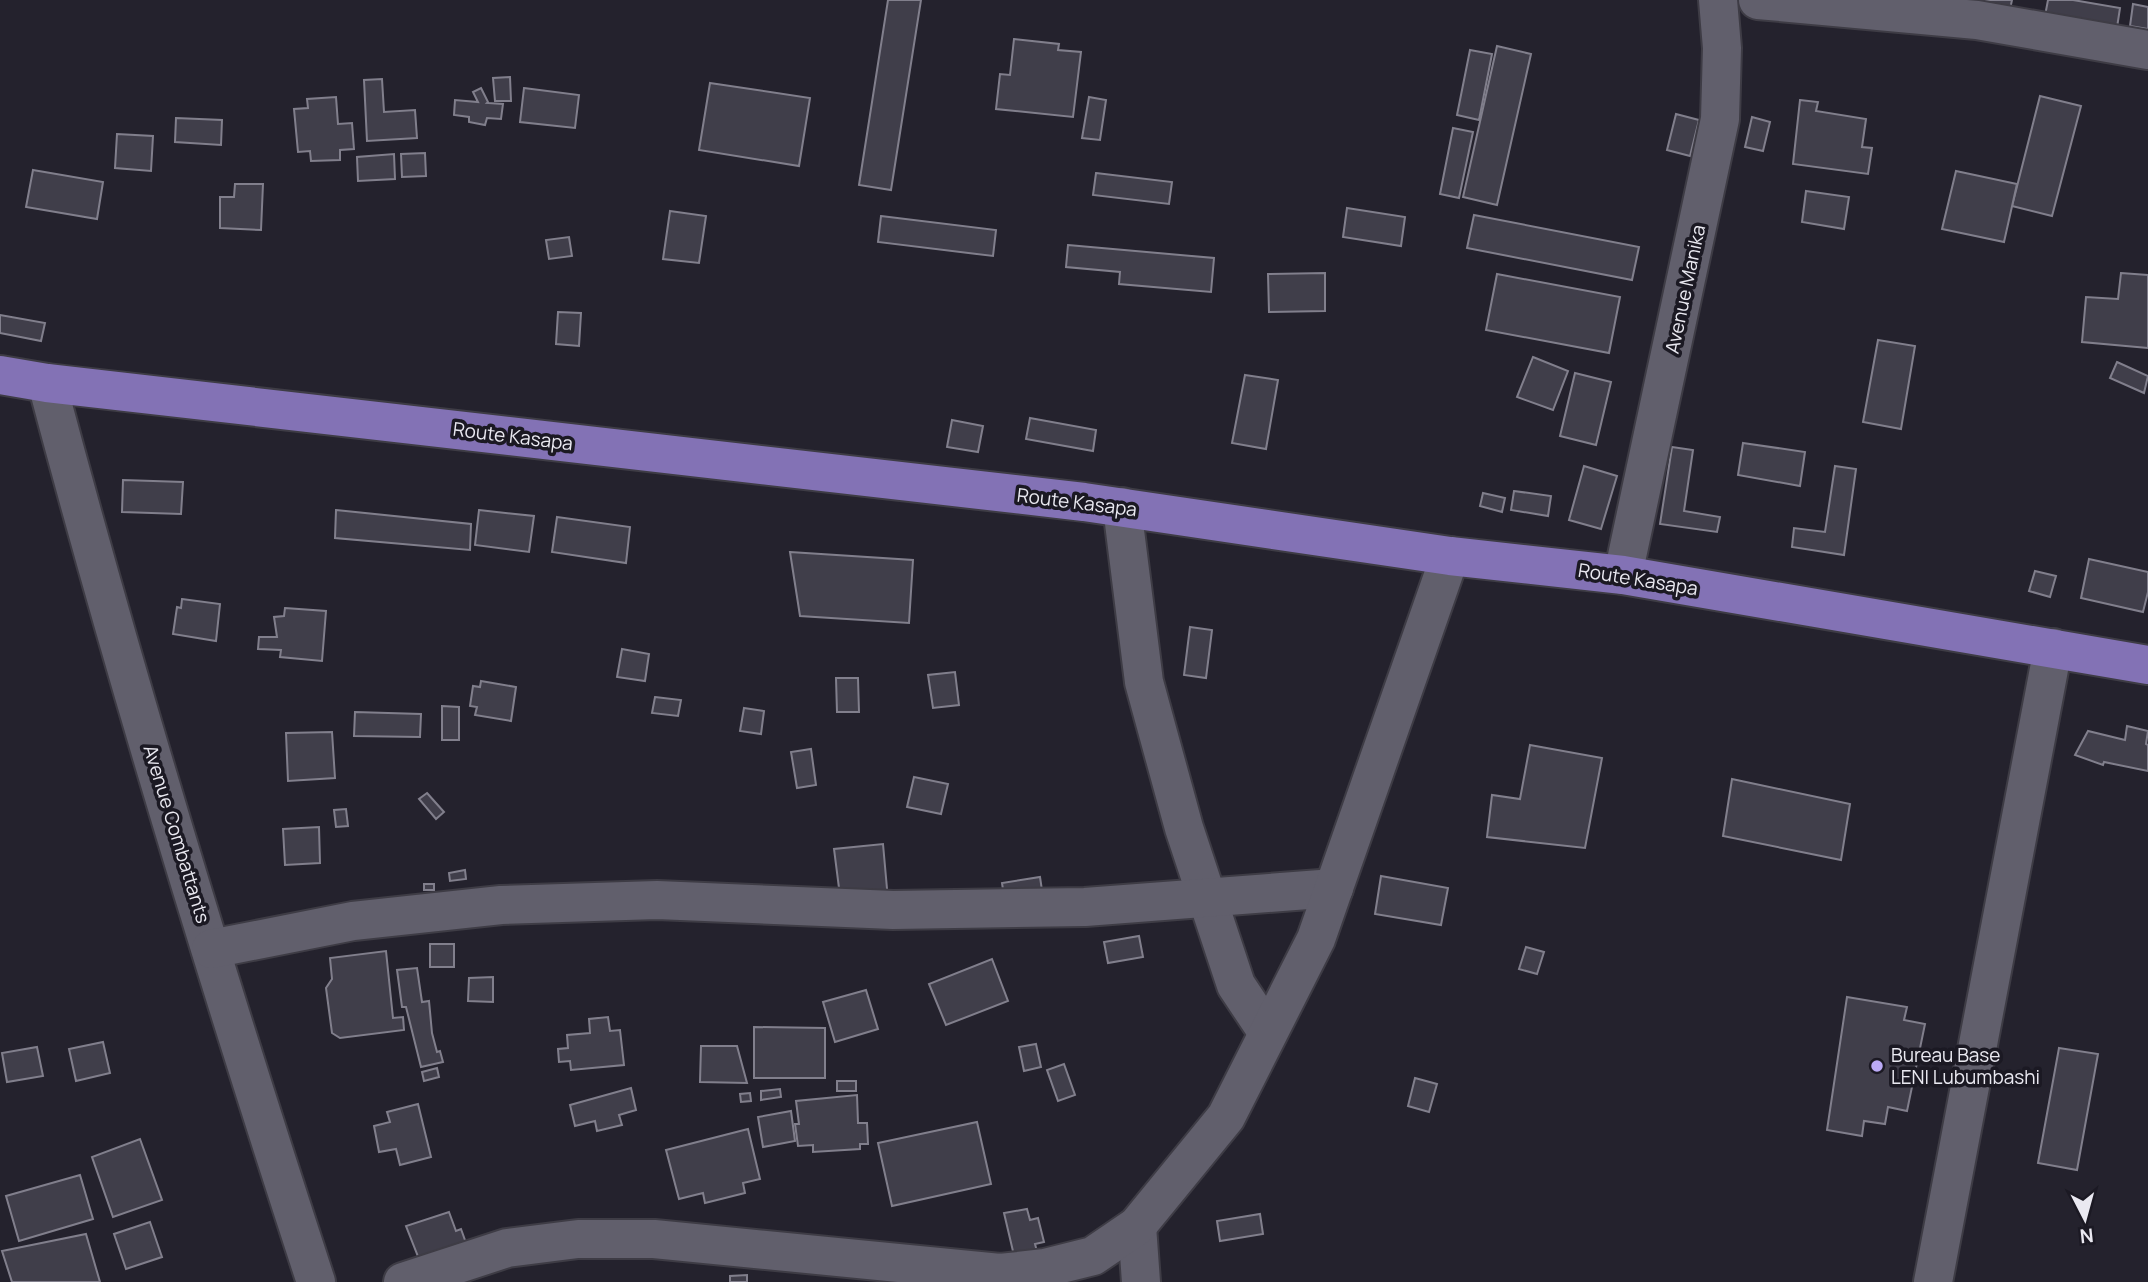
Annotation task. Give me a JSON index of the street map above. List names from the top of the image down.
{
  "streets": {
    "main road": ["Route Kasapa"],
    "street": ["Avenue Manika", "Avenue Combattants"]
  },
  "crossings": [
    ["Avenue Manika", "Route Kasapa"],
    ["Route Kasapa", "Avenue Combattants"]
  ],
  "places": ["Bureau Base LENI Lubumbashi"],
  "north": "bottom"
}
